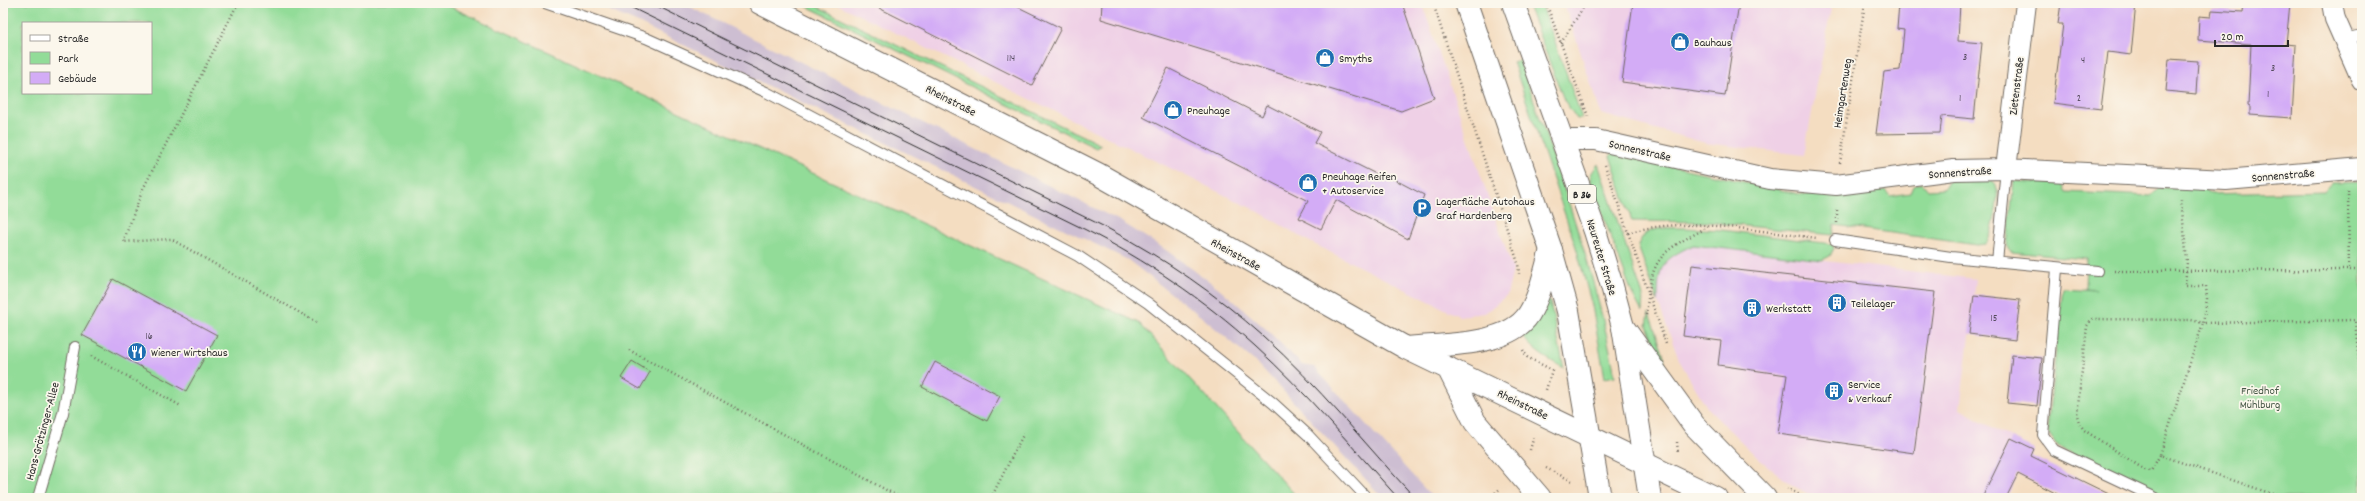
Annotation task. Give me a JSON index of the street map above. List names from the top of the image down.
{
  "streets": {
    "main road": ["Rheinstraße", "B 36", "Neureuter Straße"],
    "street": ["Zietenstraße", "Sonnenstraße"],
    "lane": ["Hans-Grötzinger-Allee"],
    "path": ["Heimgartenweg"]
  },
  "crossings": [
    ["Zietenstraße", "Sonnenstraße"],
    ["Heimgartenweg", "Sonnenstraße"],
    ["Rheinstraße", "Neureuter Straße"],
    ["Sonnenstraße", "Neureuter Straße"]
  ],
  "parks": ["Friedhof Mühlburg"],
  "places": {
    "shop": [
      "Bauhaus",
      "Smyths",
      "Pneuhage",
      "Pneuhage Reifen + Autoservice"
    ],
    "parking": ["Lagerfläche Autohaus Graf Hardenberg"],
    "building": ["Teilelager", "Werkstatt", "Service & Verkauf"],
    "restaurant": ["Wiener Wirtshaus"]
  },
  "house_numbers": [
    "3",
    "114",
    "4",
    "3",
    "1",
    "1",
    "2",
    "15",
    "16"
  ],
  "legend": ["Straße", "Park", "Gebäude"],
  "scale_bar": "20 m"
}
